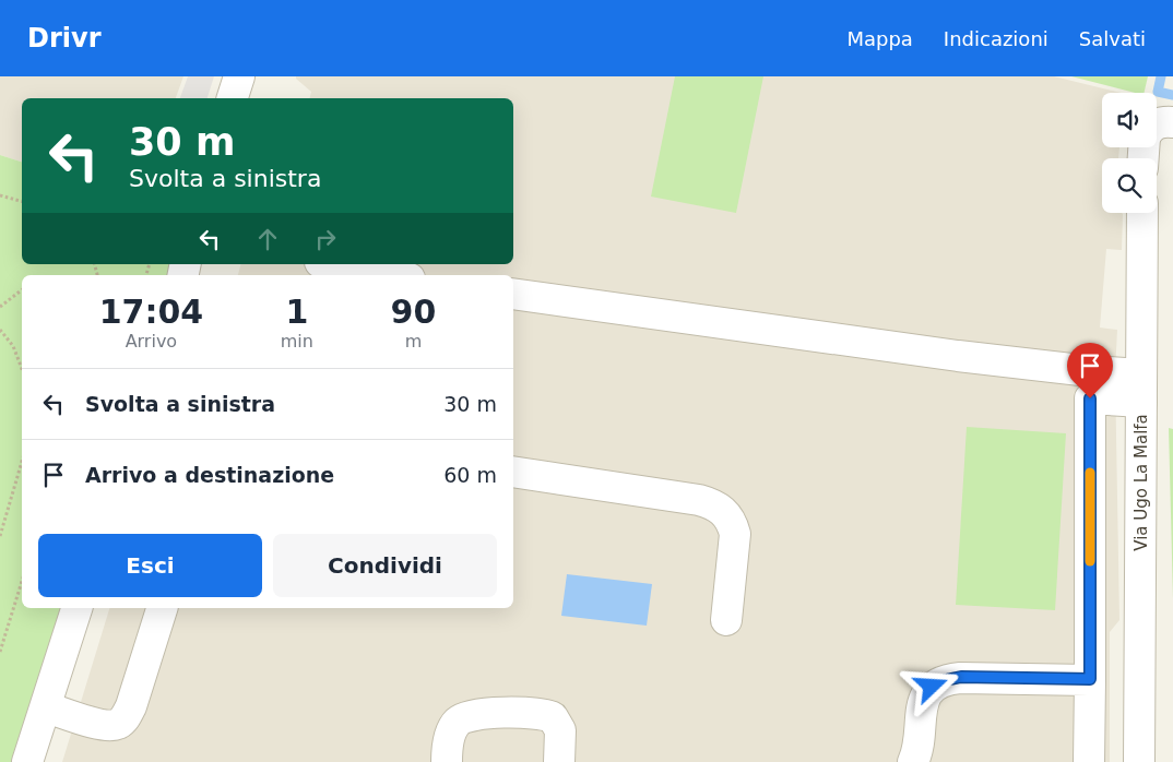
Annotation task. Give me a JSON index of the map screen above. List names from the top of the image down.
{
  "streets": {
    "street": ["Via Ugo La Malfa"]
  },
  "page": {
    "header": "Drivr",
    "nav": ["Mappa", "Indicazioni", "Salvati"],
    "turn": ["30 m", "Svolta a sinistra"],
    "eta": [
      "17:04",
      "Arrivo",
      "1",
      "min",
      "90",
      "m"
    ],
    "list": [
      {
        "name": "Svolta a sinistra",
        "value": "30 m"
      },
      {
        "name": "Arrivo a destinazione",
        "value": "60 m"
      }
    ],
    "buttons": ["Esci", "Condividi"]
  }
}
